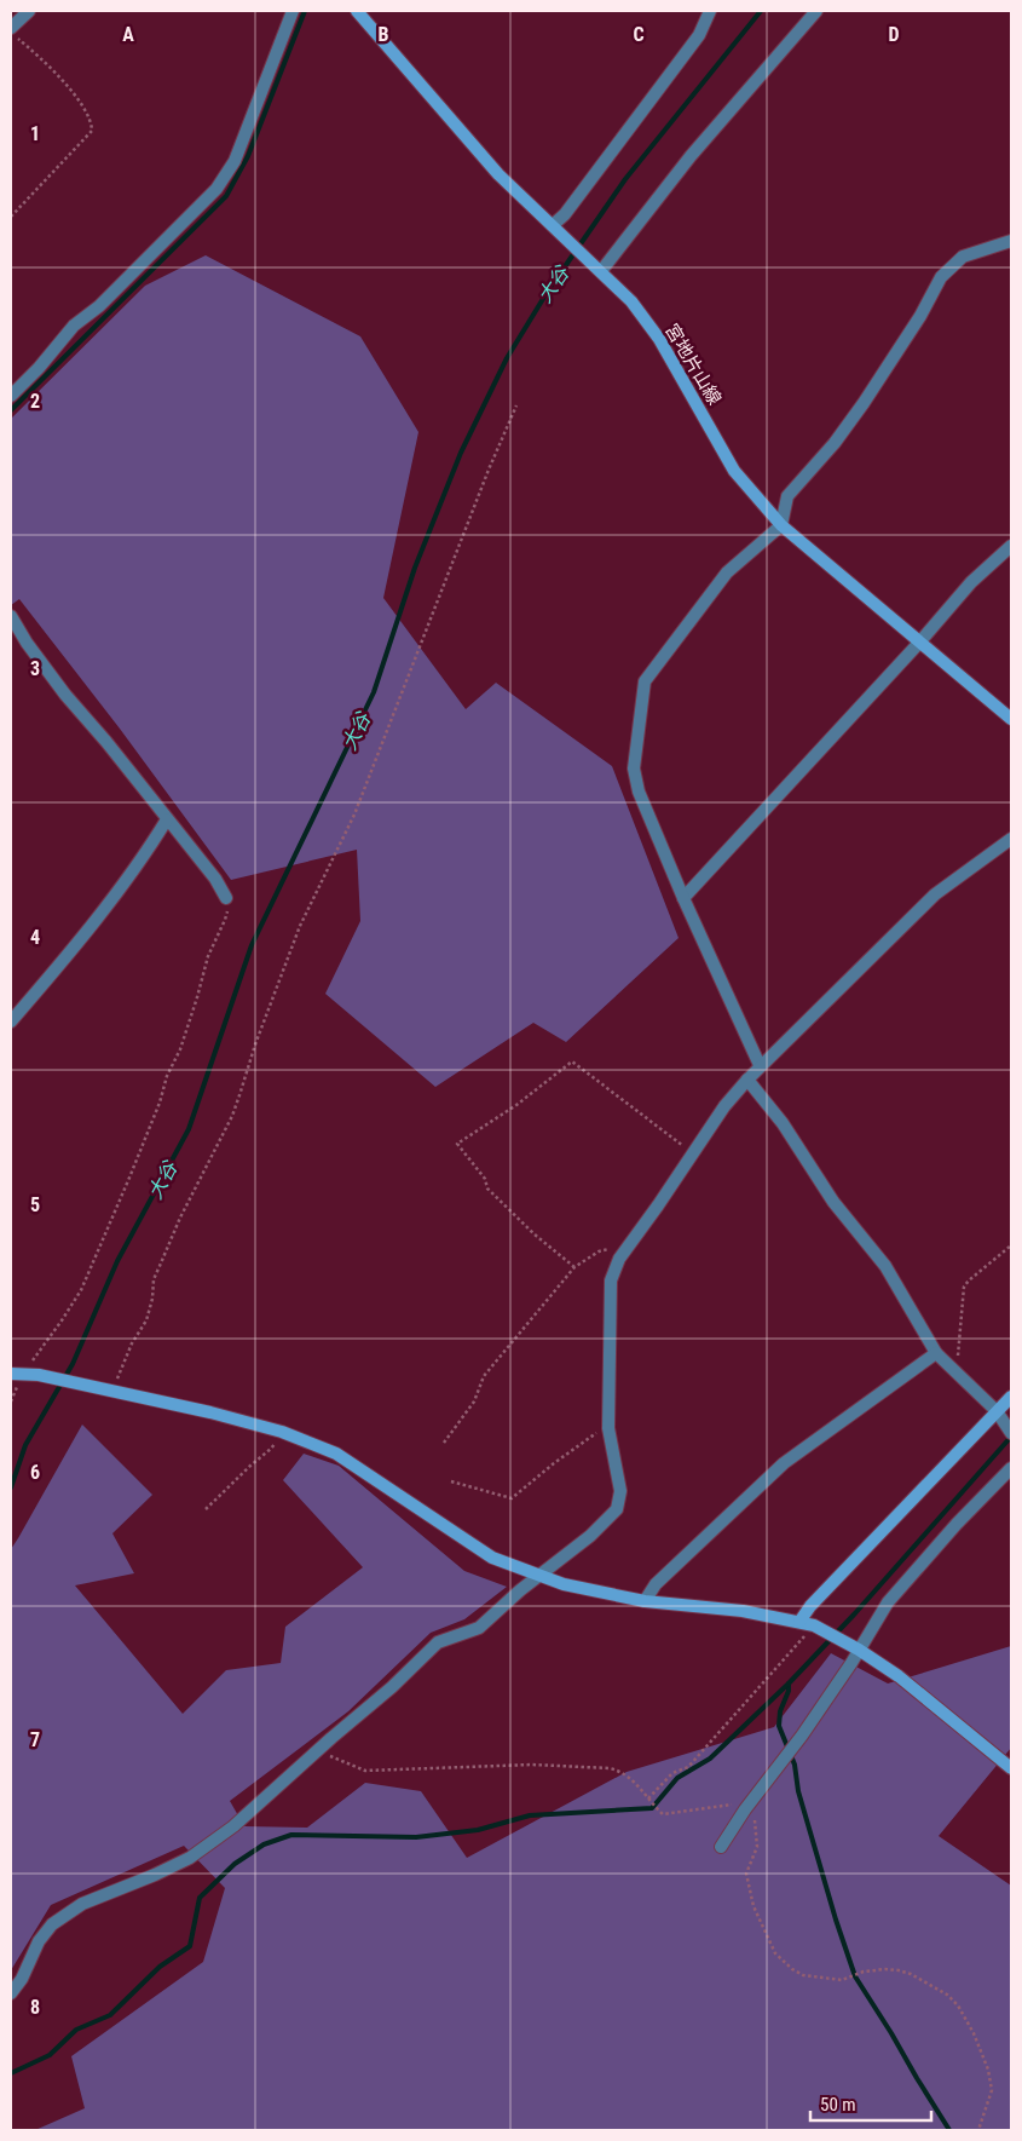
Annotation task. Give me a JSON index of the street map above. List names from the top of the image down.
{
  "streets": {
    "street": ["宮地片山線"]
  },
  "water": ["大谷"],
  "scale_bar": "50 m",
  "grid": {
    "columns": [
      "A",
      "B",
      "C",
      "D"
    ],
    "rows": [
      "1",
      "2",
      "3",
      "4",
      "5",
      "6",
      "7",
      "8"
    ]
  }
}
